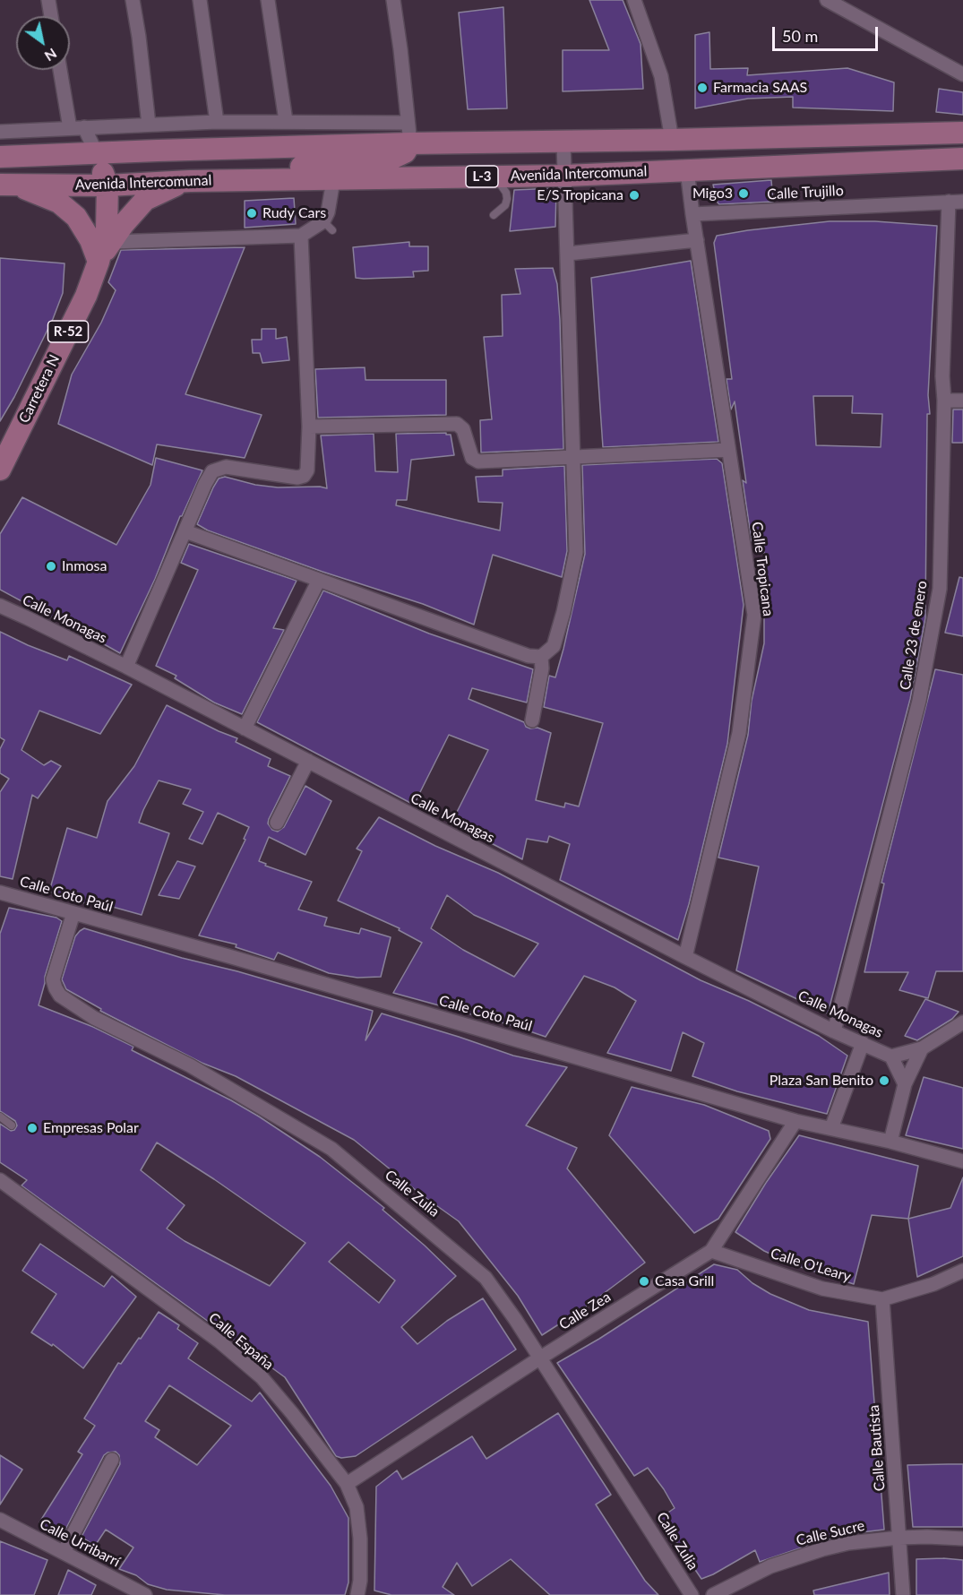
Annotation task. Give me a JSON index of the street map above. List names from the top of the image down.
{
  "streets": {
    "main road": [
      "Avenida Intercomunal",
      "L-3",
      "R-52",
      "Carretera N"
    ],
    "street": [
      "Calle Trujillo",
      "Calle Tropicana",
      "Calle Monagas",
      "Calle 23 de enero",
      "Calle Coto Paúl",
      "Calle Zulia",
      "Calle O'Leary",
      "Calle Zea",
      "Calle España",
      "Calle Bautista",
      "Calle Sucre",
      "Calle Urribarrí"
    ]
  },
  "crossings": [
    ["Avenida Intercomunal", "Carretera N"],
    ["Calle Trujillo", "Calle Tropicana"],
    ["Calle Trujillo", "Calle 23 de enero"],
    ["Calle Tropicana", "Calle Monagas"],
    ["Calle Monagas", "Calle 23 de enero"],
    ["Calle Coto Paúl", "Calle Zulia"],
    ["Calle Coto Paúl", "Calle Zea"],
    ["Calle Zulia", "Calle Zea"],
    ["Calle O'Leary", "Calle Zea"],
    ["Calle O'Leary", "Calle Bautista"],
    ["Calle Zea", "Calle España"],
    ["Calle Bautista", "Calle Sucre"]
  ],
  "places": [
    "Farmacia SAAS",
    "Migo3",
    "E/S Tropicana",
    "Rudy Cars",
    "Inmosa",
    "Plaza San Benito",
    "Empresas Polar",
    "Casa Grill"
  ],
  "scale_bar": "50 m",
  "north": "bottom right"
}
